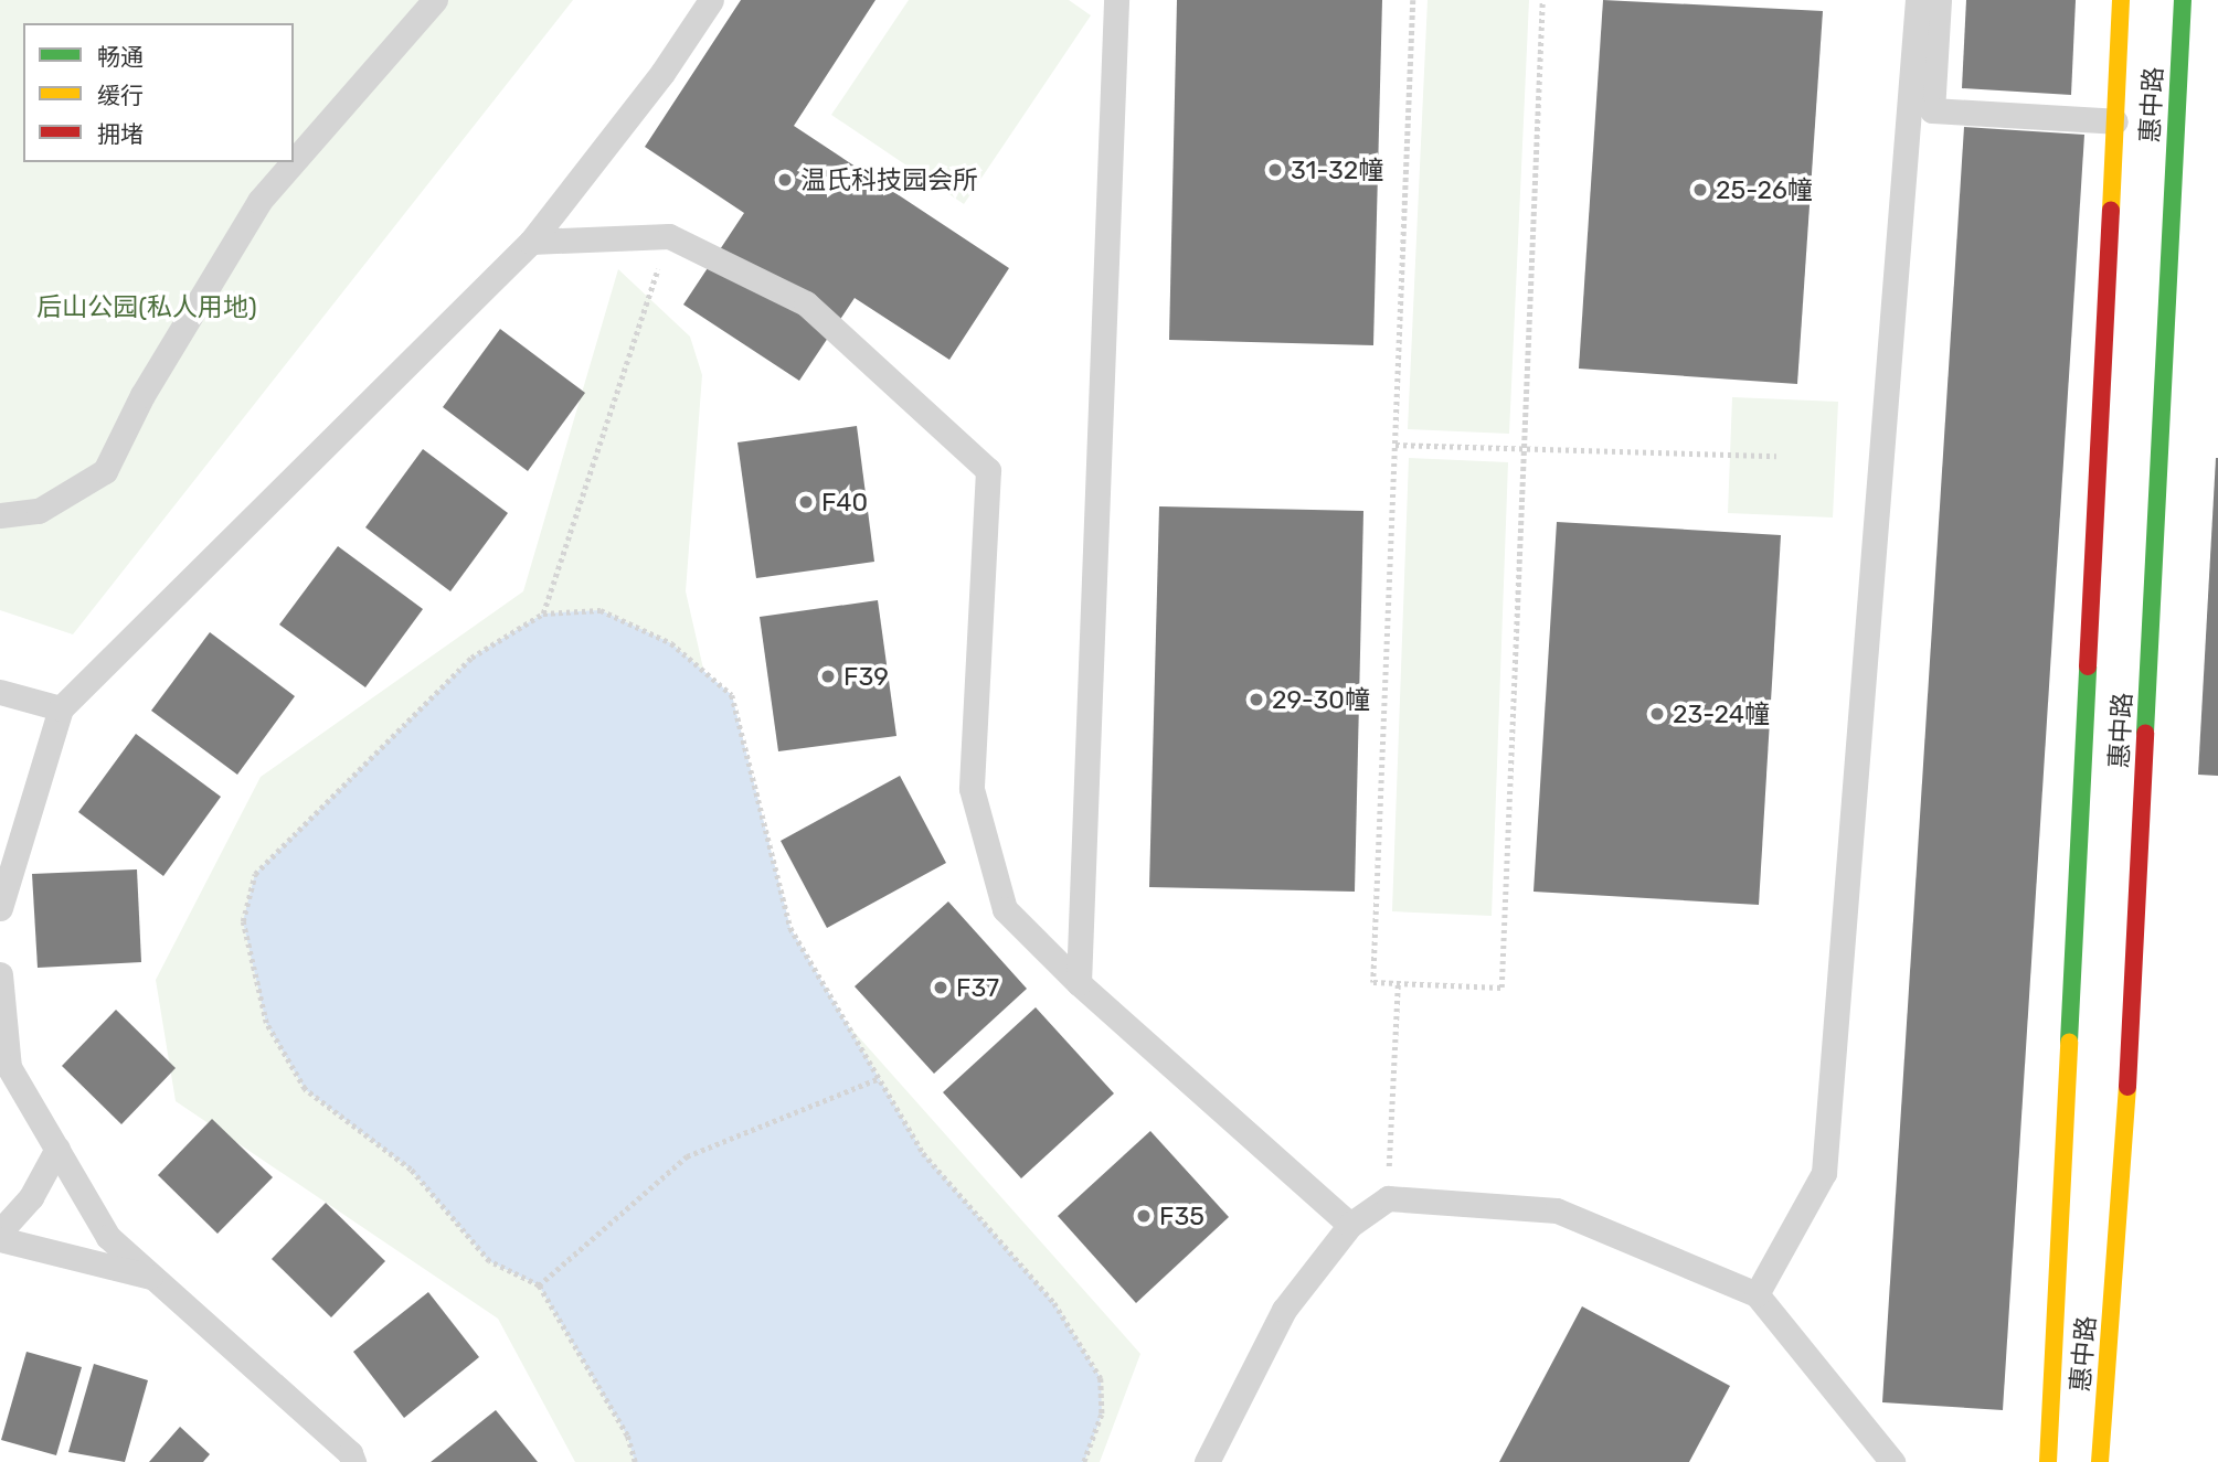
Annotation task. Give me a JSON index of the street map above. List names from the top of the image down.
{
  "streets": {
    "street": ["惠中路"]
  },
  "parks": ["后山公园(私人用地)"],
  "places": [
    "31-32幢",
    "温氏科技园会所",
    "25-26幢",
    "F40",
    "F39",
    "29-30幢",
    "23-24幢",
    "F37",
    "F35"
  ],
  "legend": ["畅通", "缓行", "拥堵"]
}
